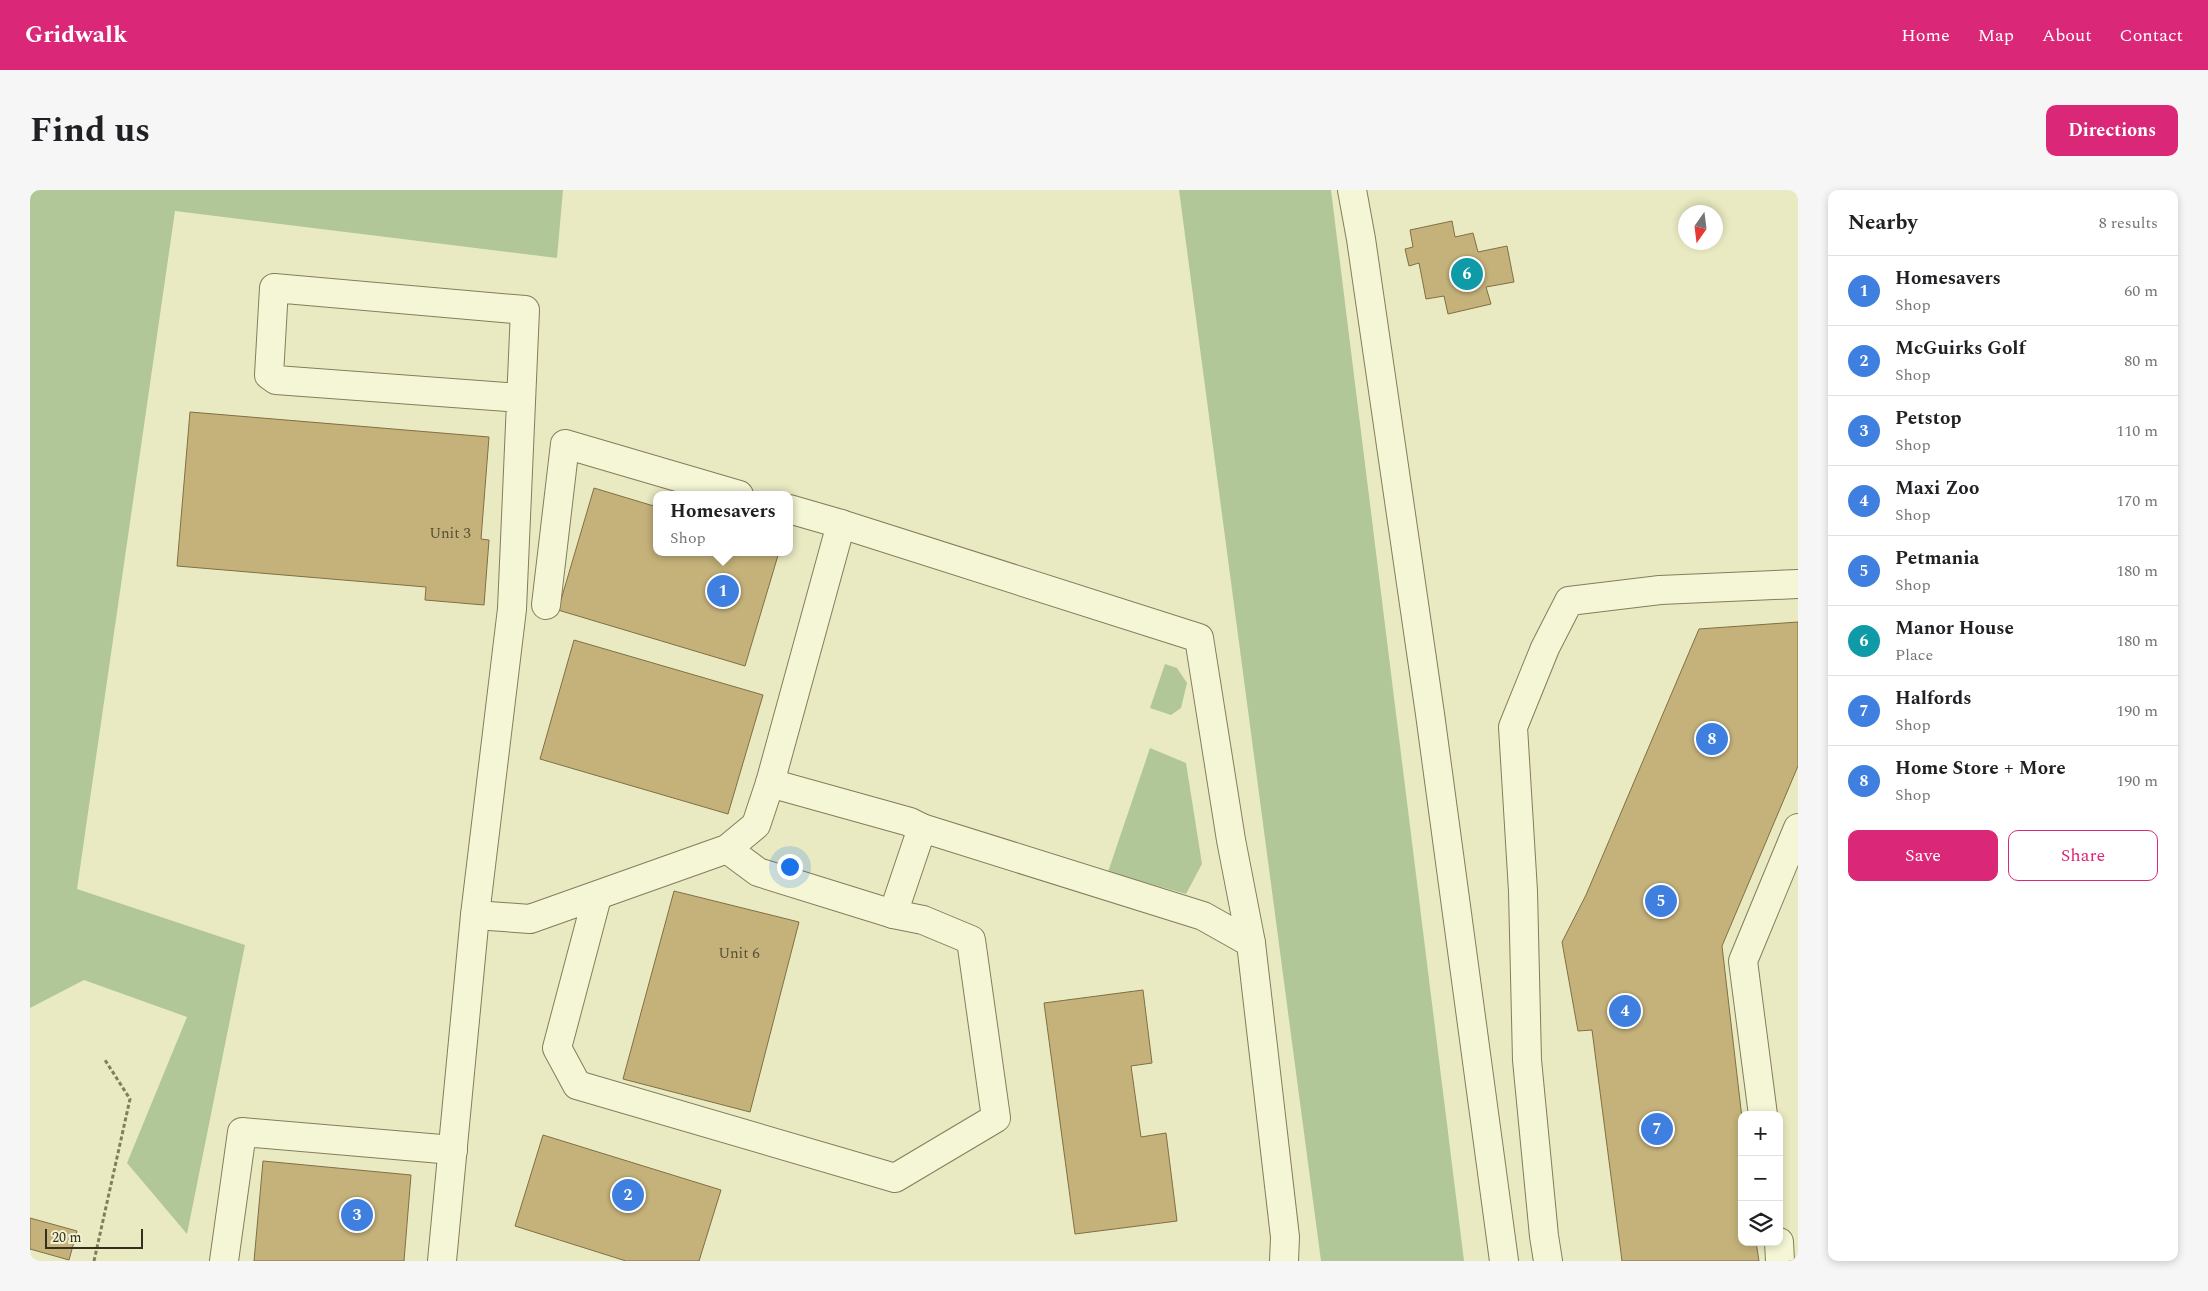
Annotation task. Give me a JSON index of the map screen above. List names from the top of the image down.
{
  "house_numbers": ["Unit 3", "Unit 6"],
  "scale_bar": "20 m",
  "north": "bottom",
  "page": {
    "header": "Gridwalk",
    "nav": [
      "Home",
      "Map",
      "About",
      "Contact"
    ],
    "title": "Find us",
    "buttons": [
      "Directions",
      ["Save", "Share"]
    ],
    "heading": ["Nearby", "8 results"],
    "list": [
      {
        "mark": "1",
        "name": "Homesavers",
        "note": "Shop",
        "value": "60 m"
      },
      {
        "mark": "2",
        "name": "McGuirks Golf",
        "note": "Shop",
        "value": "80 m"
      },
      {
        "mark": "3",
        "name": "Petstop",
        "note": "Shop",
        "value": "110 m"
      },
      {
        "mark": "4",
        "name": "Maxi Zoo",
        "note": "Shop",
        "value": "170 m"
      },
      {
        "mark": "5",
        "name": "Petmania",
        "note": "Shop",
        "value": "180 m"
      },
      {
        "mark": "6",
        "name": "Manor House",
        "note": "Place",
        "value": "180 m"
      },
      {
        "mark": "7",
        "name": "Halfords",
        "note": "Shop",
        "value": "190 m"
      },
      {
        "mark": "8",
        "name": "Home Store + More",
        "note": "Shop",
        "value": "190 m"
      }
    ],
    "pins": [
      "6",
      "1",
      "8",
      "5",
      "4",
      "7",
      "2",
      "3"
    ],
    "popup": ["Homesavers", "Shop"],
    "map_buttons": ["+", "−"],
    "scale": "20 m"
  }
}
